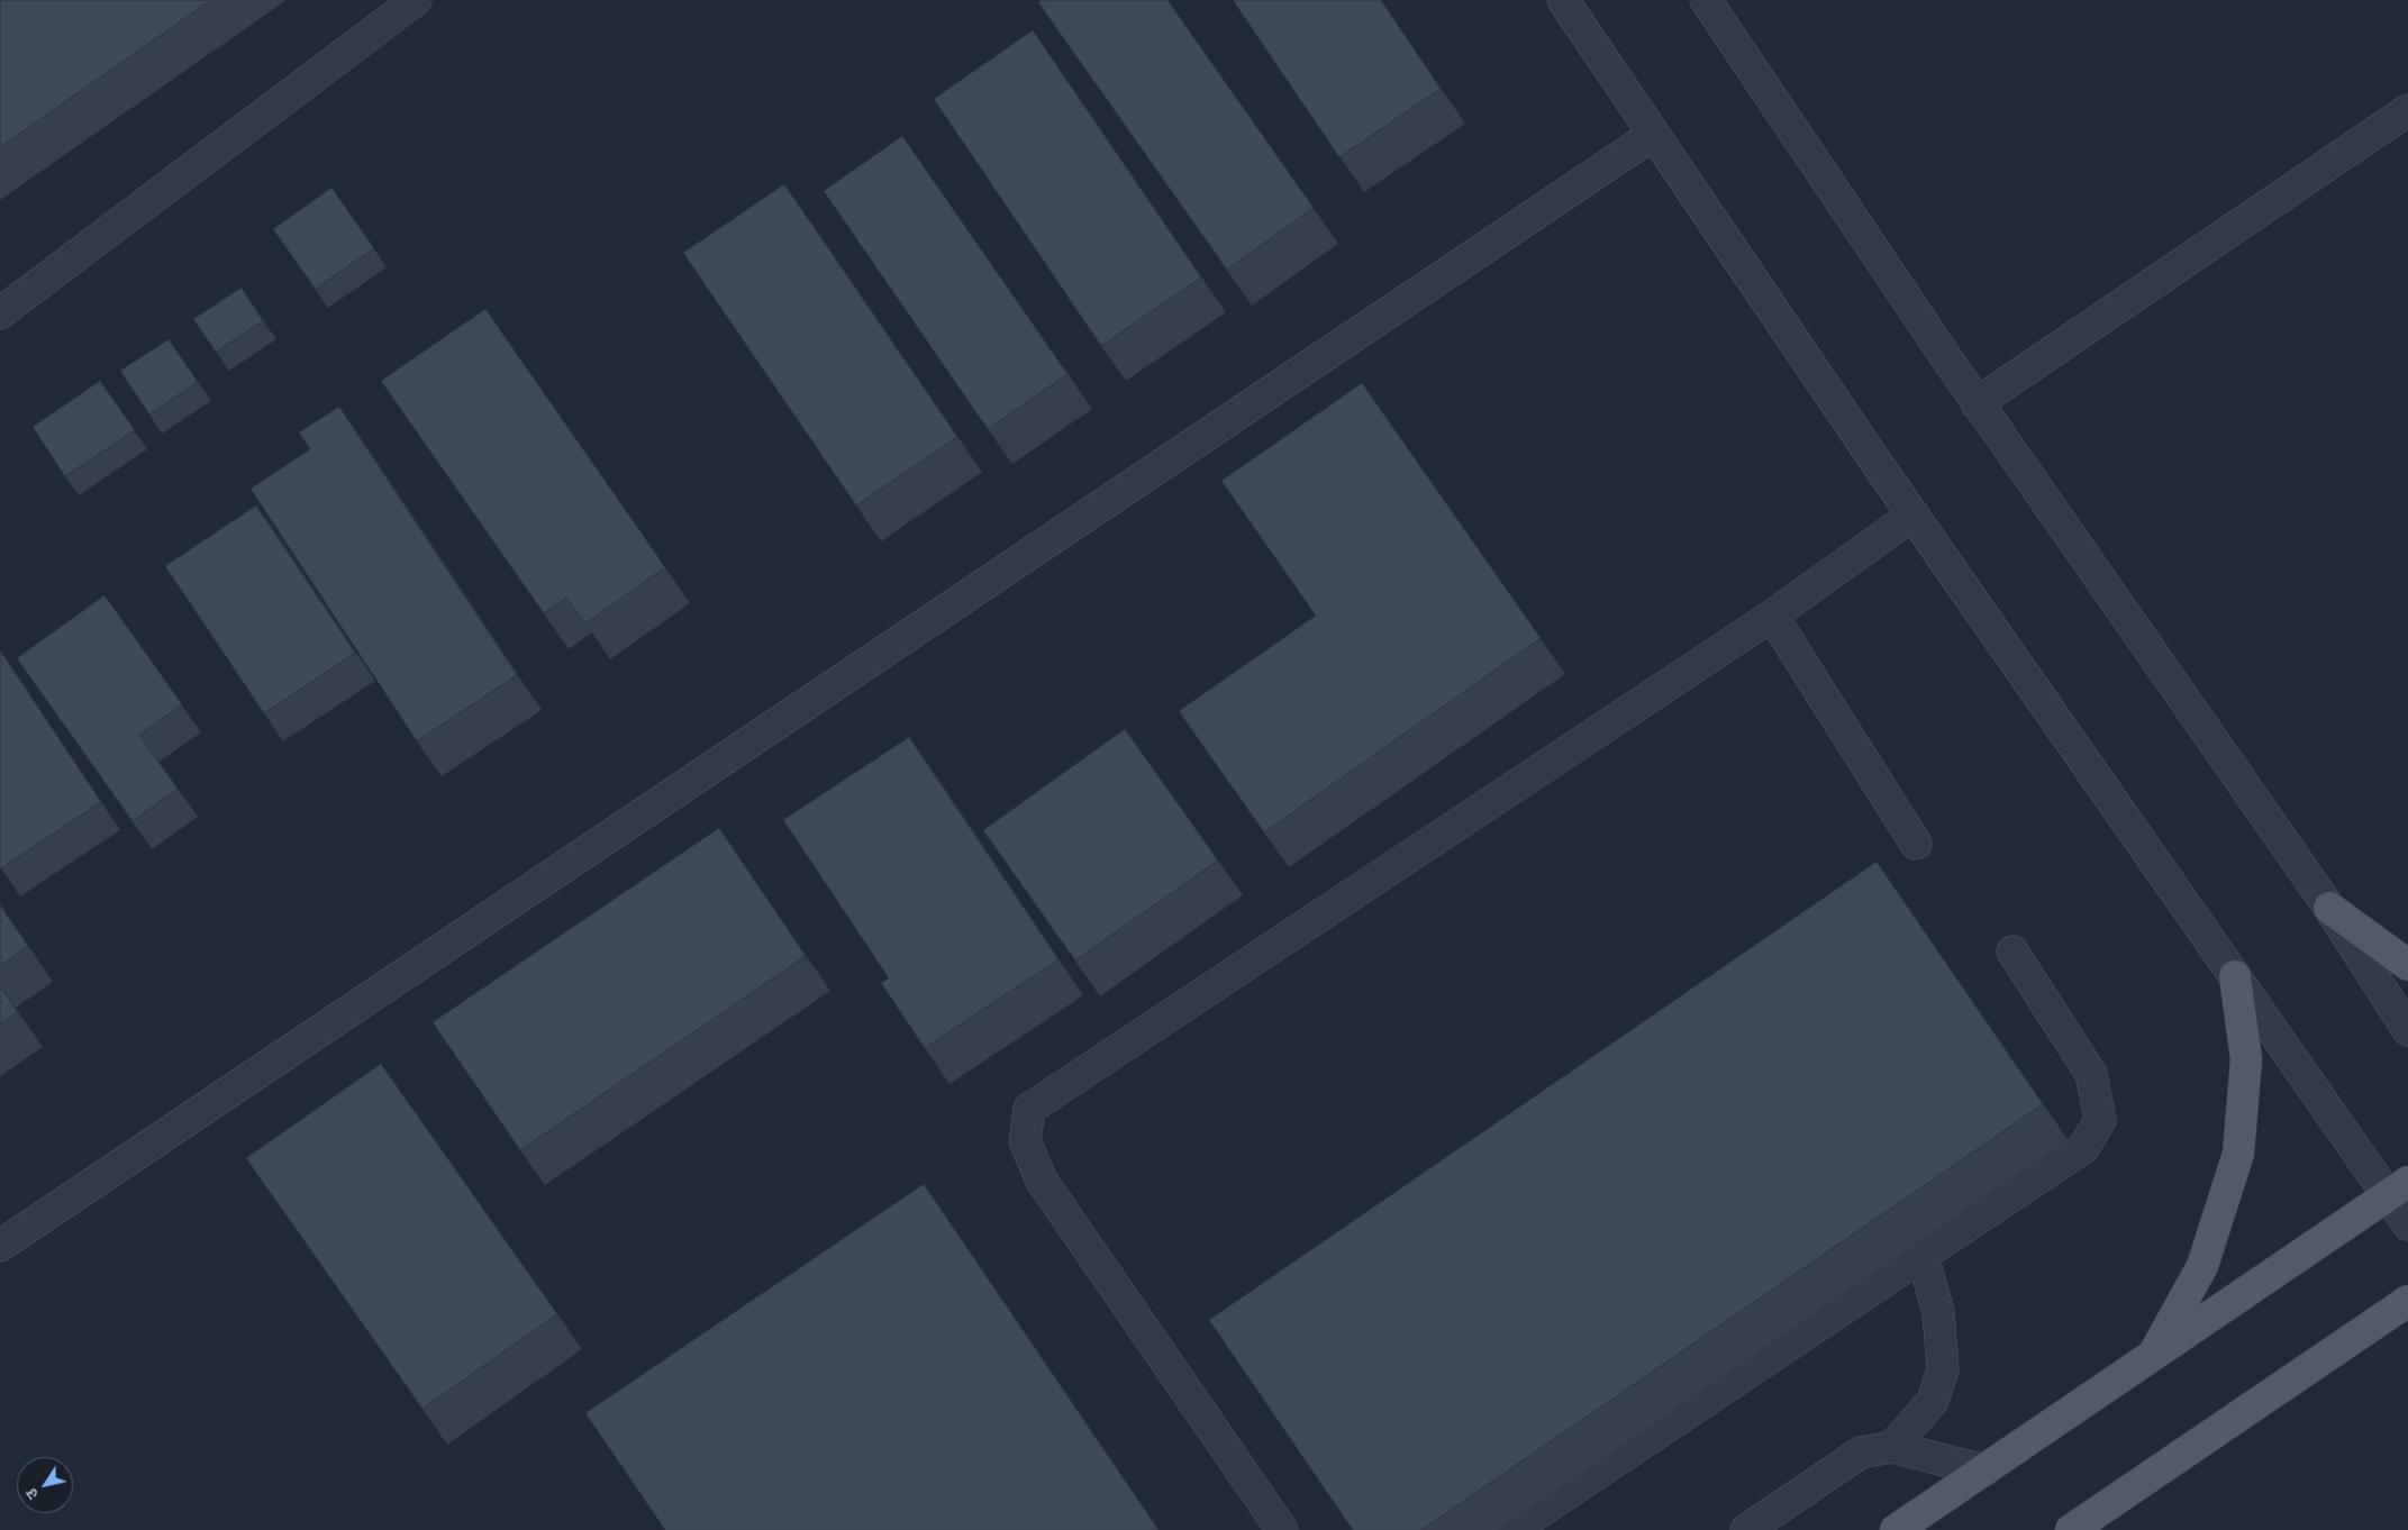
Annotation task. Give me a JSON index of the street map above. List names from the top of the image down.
{
  "north": "bottom left"
}
